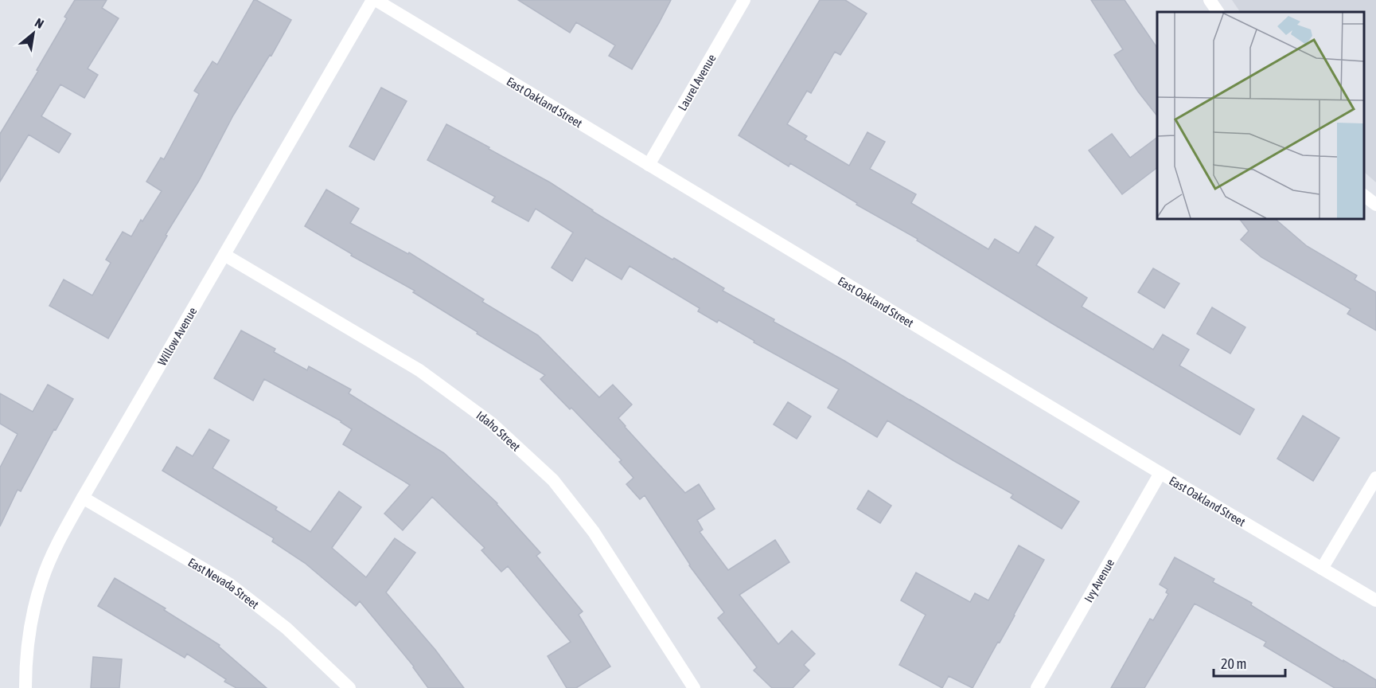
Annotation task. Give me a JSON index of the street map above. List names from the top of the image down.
{
  "streets": {
    "street": [
      "Laurel Avenue",
      "East Oakland Street",
      "Willow Avenue",
      "Idaho Street",
      "Ivy Avenue",
      "East Nevada Street"
    ]
  },
  "crossings": [
    ["Laurel Avenue", "East Oakland Street"],
    ["East Oakland Street", "Ivy Avenue"],
    ["Willow Avenue", "Idaho Street"],
    ["Willow Avenue", "East Nevada Street"]
  ],
  "scale_bar": "20 m",
  "north": "top right"
}
